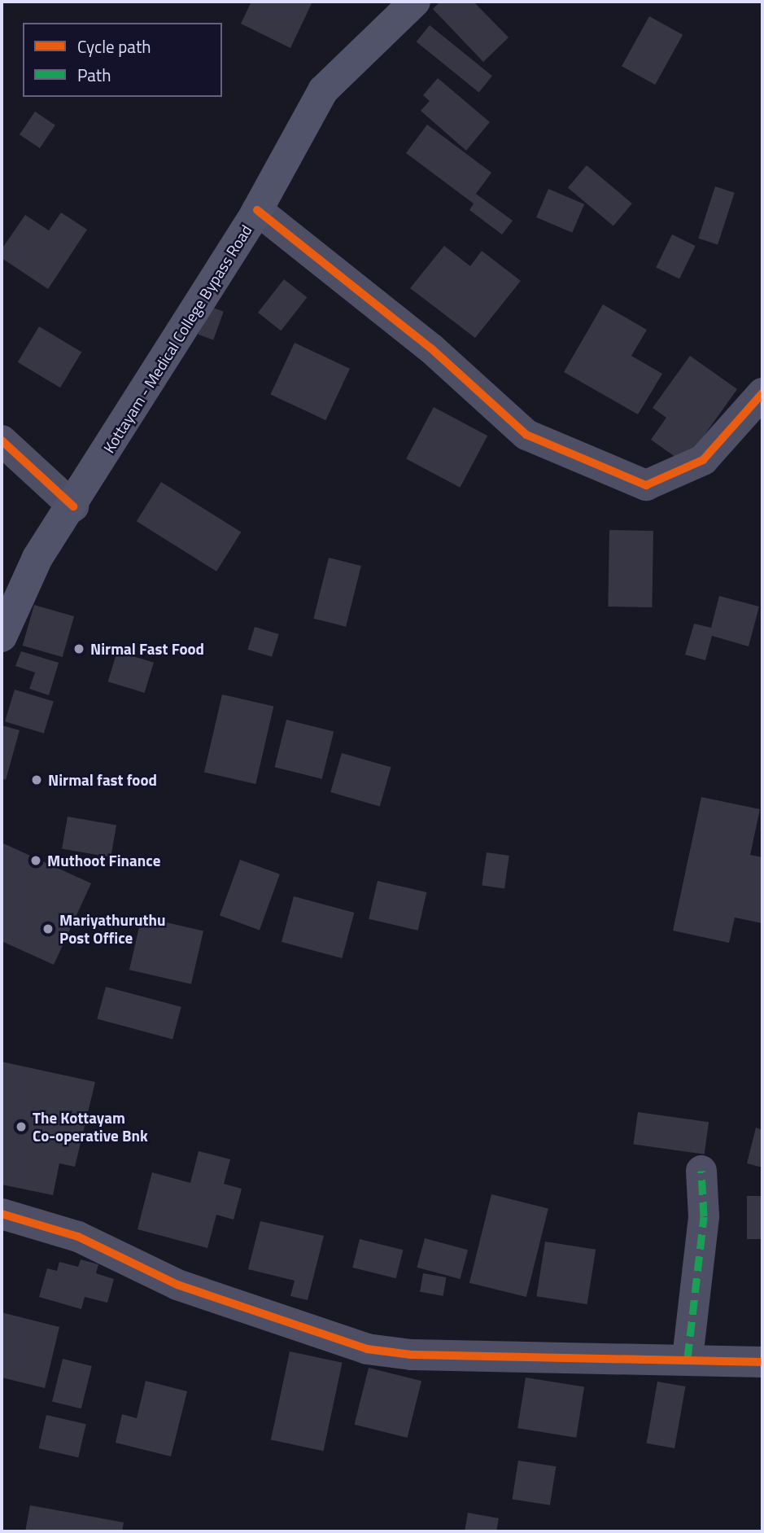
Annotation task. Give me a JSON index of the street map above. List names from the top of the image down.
{
  "streets": {
    "main road": ["Kottayam - Medical College Bypass Road"]
  },
  "places": [
    "Nirmal Fast Food",
    "Nirmal fast food",
    "Muthoot Finance",
    "Mariyathuruthu Post Office",
    "The Kottayam Co-operative Bnk"
  ],
  "legend": ["Cycle path", "Path"]
}
